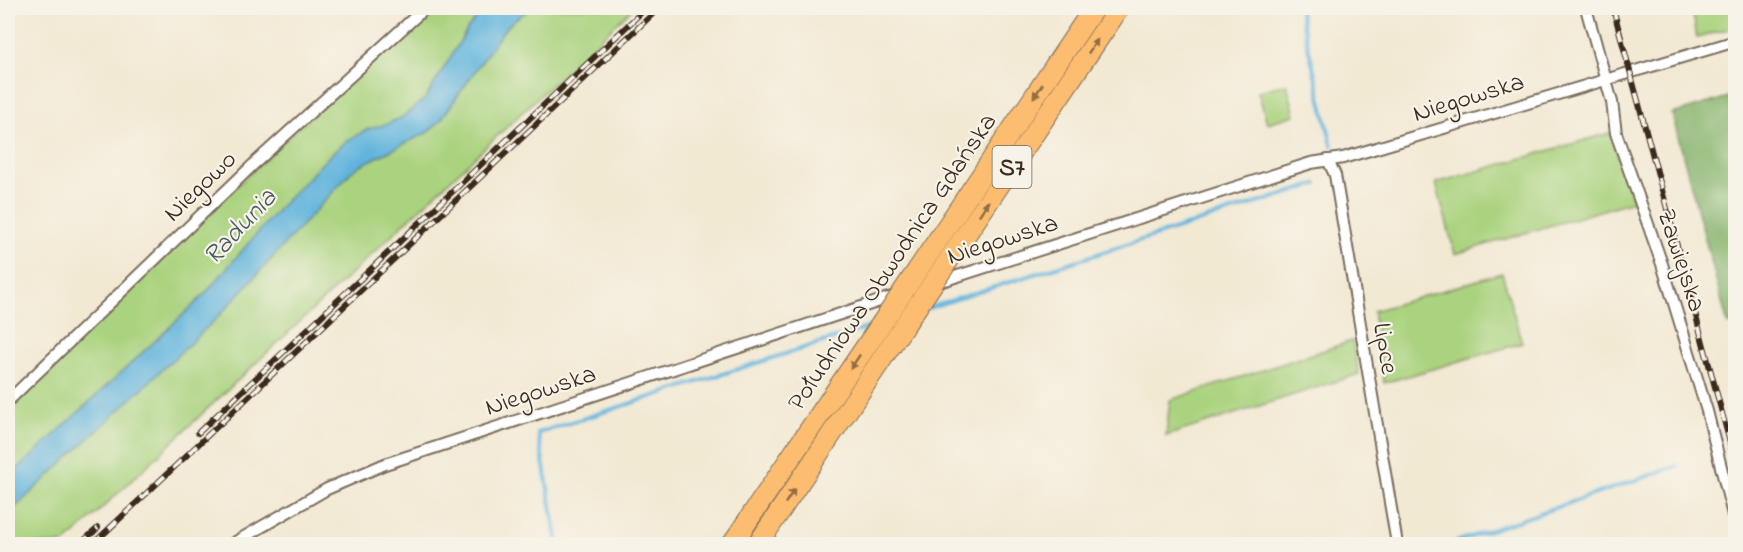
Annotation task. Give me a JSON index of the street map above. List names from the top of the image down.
{
  "streets": {
    "highway": ["S7", "Południowa Obwodnica Gdańska"],
    "street": [
      "Niegowska",
      "Niegowo",
      "Zawiejska",
      "Lipce"
    ]
  },
  "crossings": [
    ["Niegowska", "Zawiejska"],
    ["Niegowska", "Lipce"]
  ],
  "water": ["Radunia"]
}
